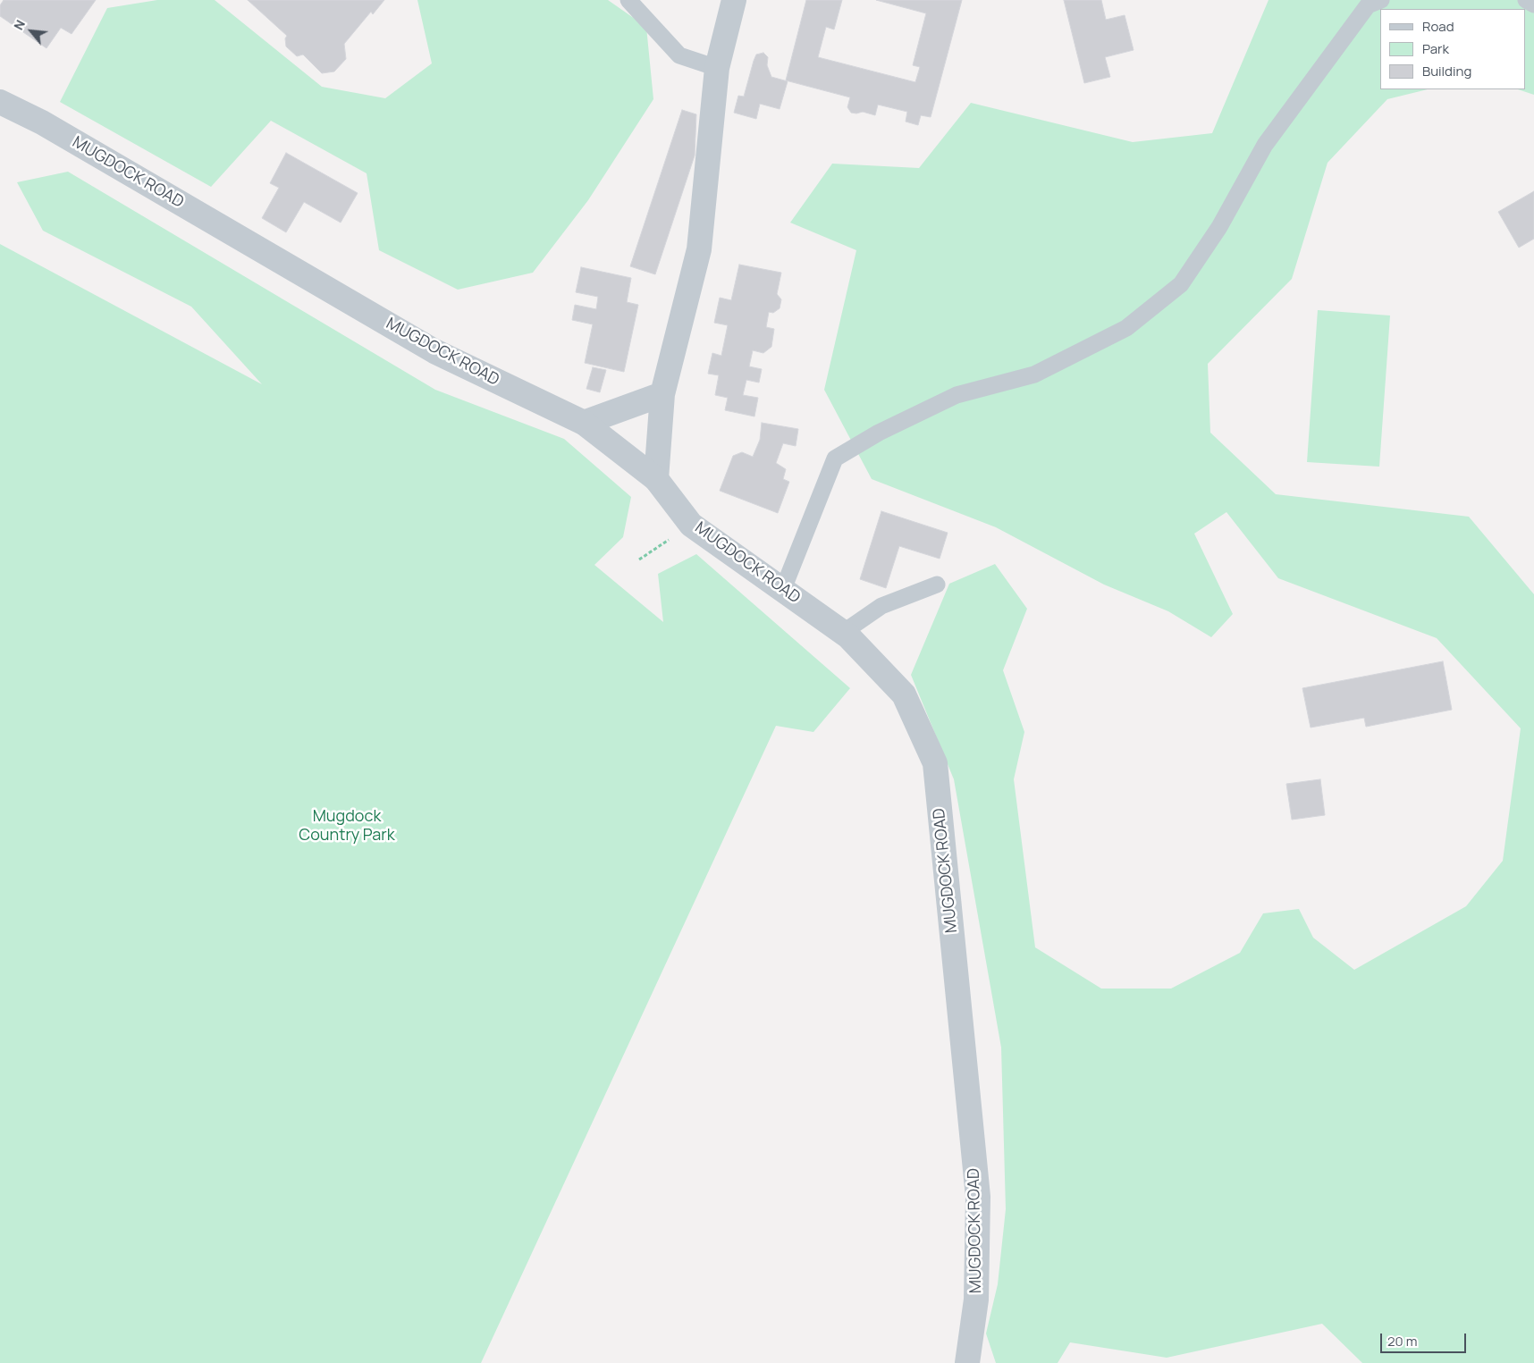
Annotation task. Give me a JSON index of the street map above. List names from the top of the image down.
{
  "streets": {
    "street": ["MUGDOCK ROAD"]
  },
  "parks": ["Mugdock Country Park"],
  "legend": ["Road", "Park", "Building"],
  "scale_bar": "20 m",
  "north": "top left"
}
